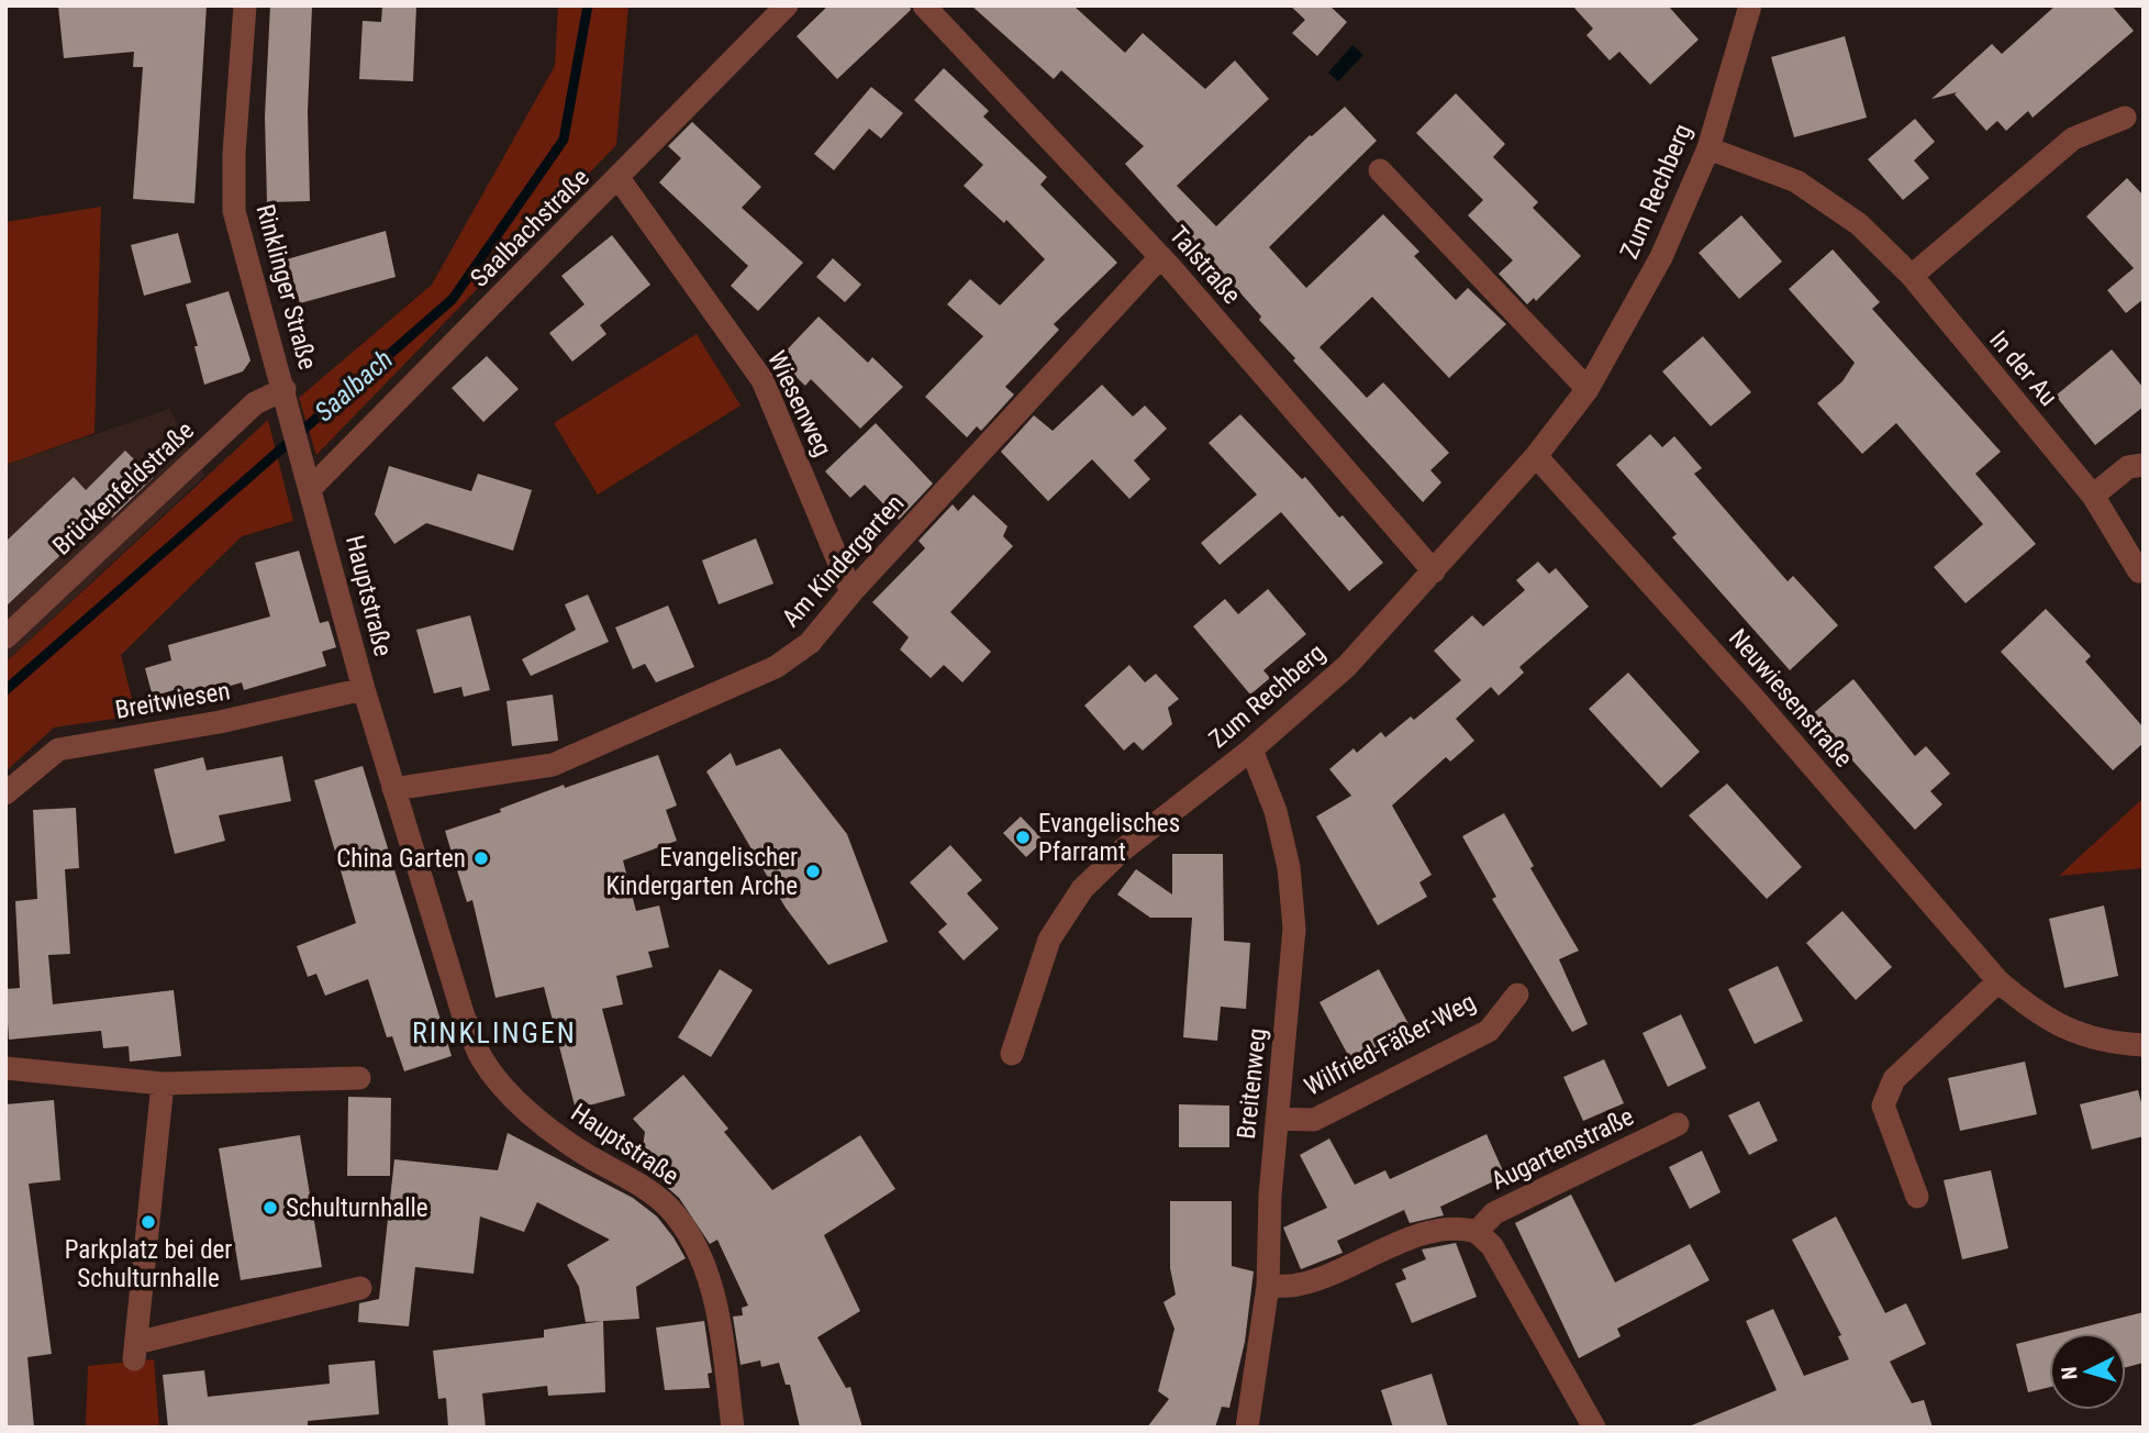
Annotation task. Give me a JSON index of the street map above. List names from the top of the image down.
{
  "streets": {
    "street": [
      "Zum Rechberg",
      "Saalbachstraße",
      "Talstraße",
      "Rinklinger Straße",
      "In der Au",
      "Wiesenweg",
      "Brückenfeldstraße",
      "Am Kindergarten",
      "Hauptstraße",
      "Neuwiesenstraße",
      "Breitwiesen",
      "Wilfried-Fäßer-Weg",
      "Breitenweg",
      "Augartenstraße"
    ]
  },
  "crossings": [
    ["Zum Rechberg", "Talstraße"],
    ["Zum Rechberg", "In der Au"],
    ["Zum Rechberg", "Neuwiesenstraße"],
    ["Zum Rechberg", "Breitenweg"],
    ["Saalbachstraße", "Rinklinger Straße"],
    ["Saalbachstraße", "Wiesenweg"],
    ["Saalbachstraße", "Hauptstraße"],
    ["Talstraße", "Am Kindergarten"],
    ["Rinklinger Straße", "Brückenfeldstraße"],
    ["Rinklinger Straße", "Hauptstraße"],
    ["Wiesenweg", "Am Kindergarten"],
    ["Am Kindergarten", "Hauptstraße"],
    ["Hauptstraße", "Breitwiesen"],
    ["Wilfried-Fäßer-Weg", "Breitenweg"]
  ],
  "districts": ["RINKLINGEN"],
  "water": ["Saalbach"],
  "places": [
    "Evangelisches Pfarramt",
    "China Garten",
    "Evangelischer Kindergarten Arche",
    "Schulturnhalle",
    "Parkplatz bei der Schulturnhalle"
  ],
  "north": "left"
}
